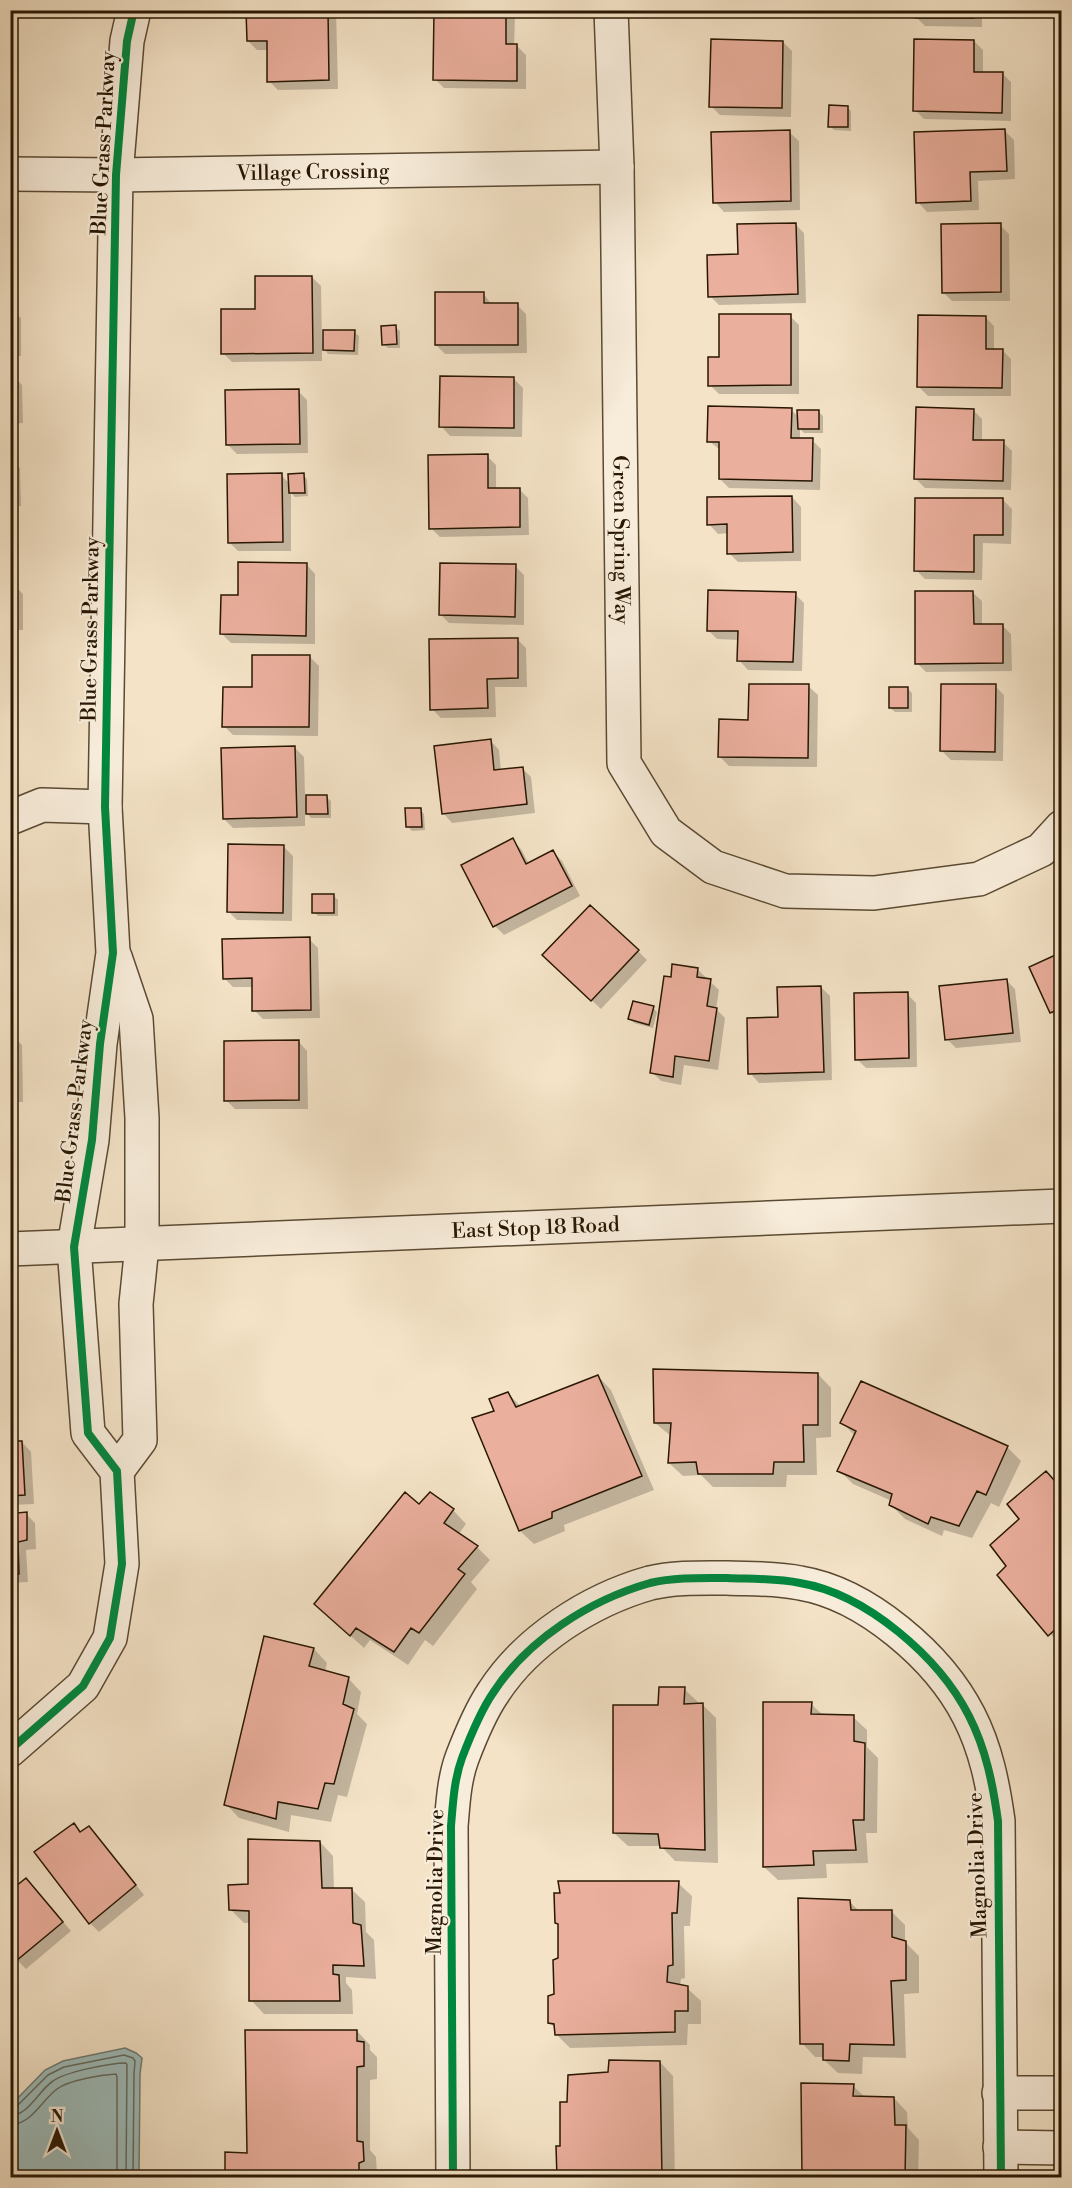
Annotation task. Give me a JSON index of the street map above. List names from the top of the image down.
{
  "streets": {
    "street": [
      "Blue Grass Parkway",
      "Village Crossing",
      "Green Spring Way",
      "East Stop 18 Road",
      "Magnolia Drive"
    ]
  },
  "crossings": [
    ["Blue Grass Parkway", "Village Crossing"],
    ["Blue Grass Parkway", "East Stop 18 Road"],
    ["Village Crossing", "Green Spring Way"]
  ],
  "north": "top"
}
